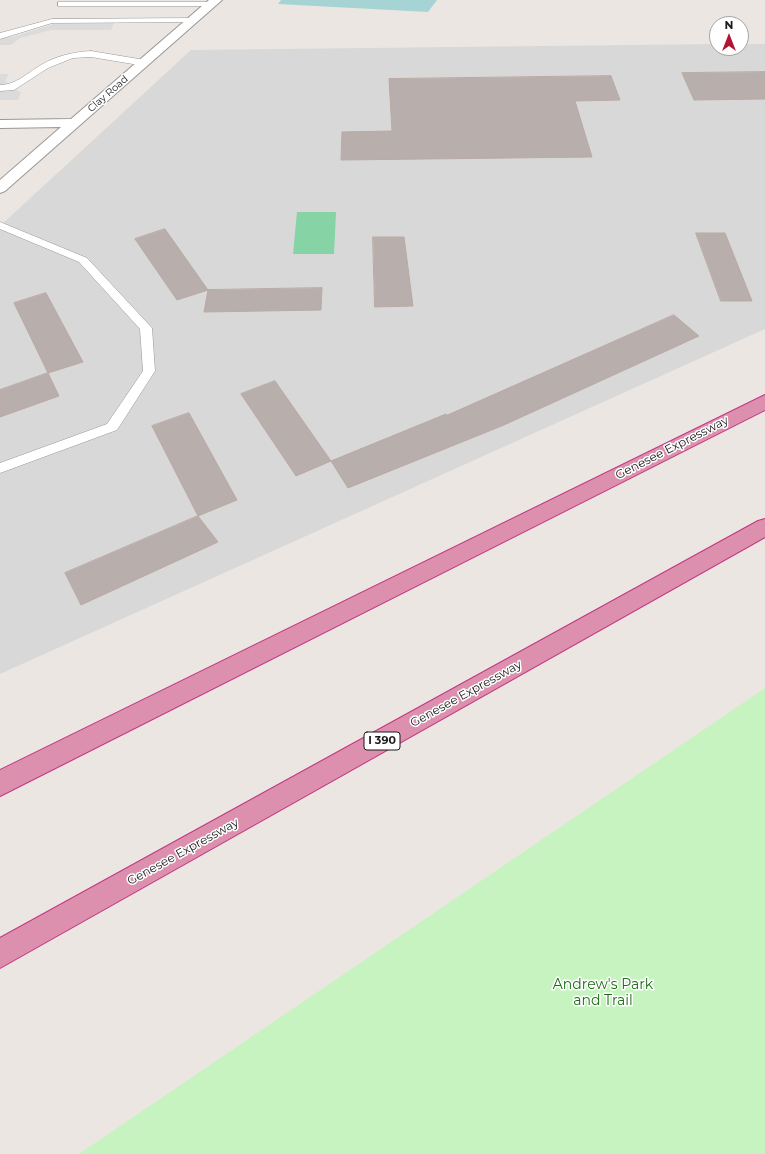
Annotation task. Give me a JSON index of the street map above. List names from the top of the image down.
{
  "streets": {
    "highway": ["Genesee Expressway", "I 390"],
    "street": ["Clay Road"]
  },
  "parks": ["Andrew's Park and Trail"],
  "north": "top"
}
